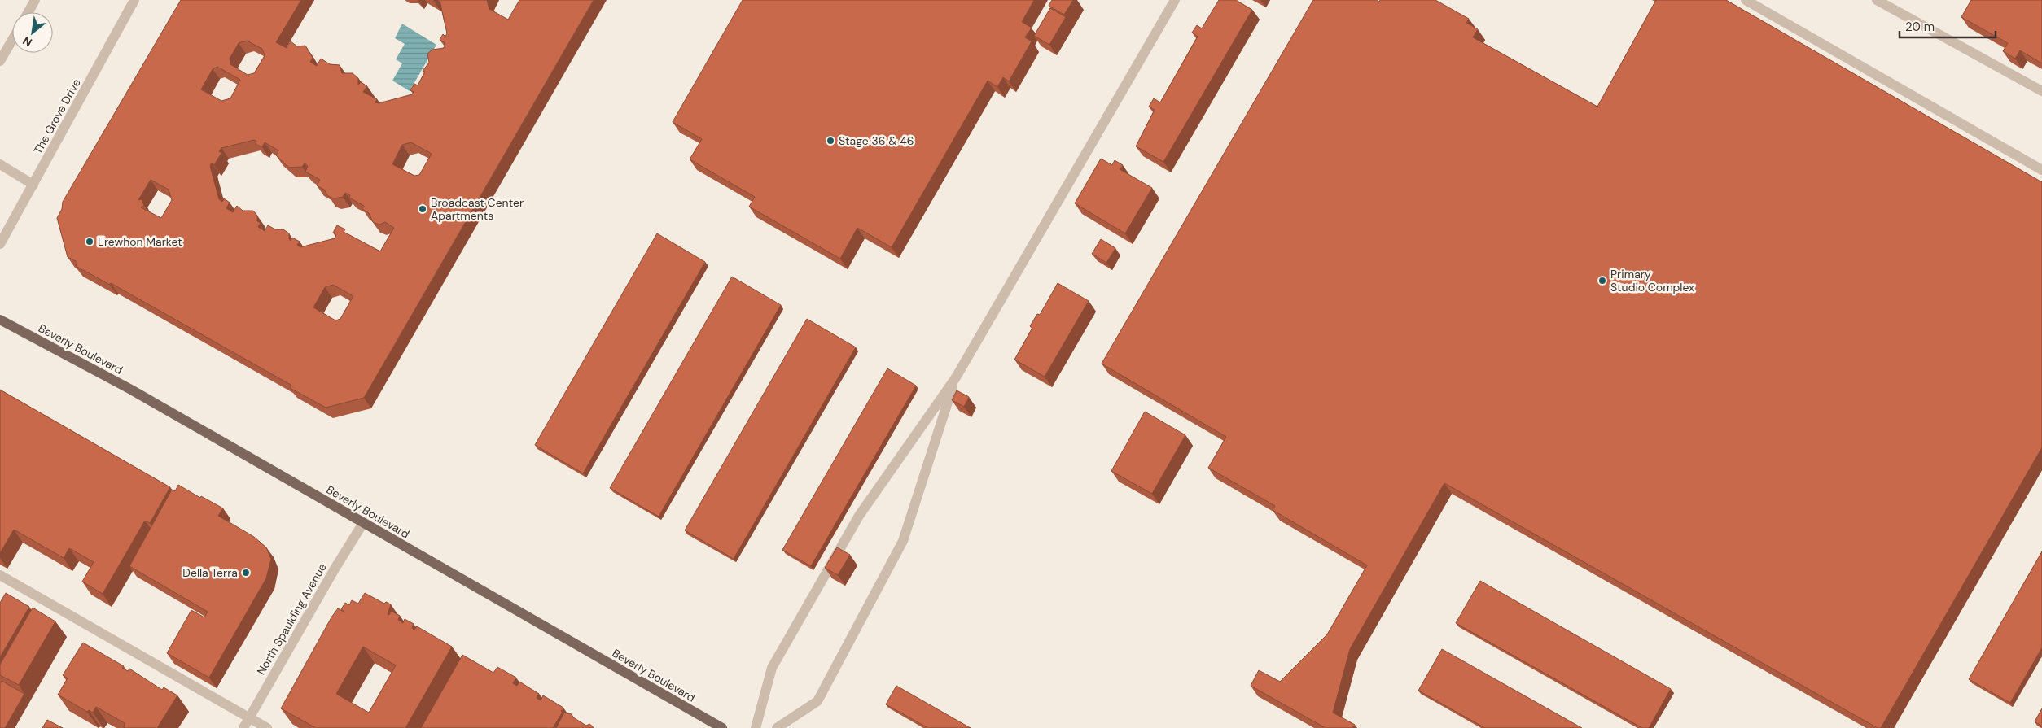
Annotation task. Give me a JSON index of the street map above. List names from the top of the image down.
{
  "streets": {
    "main road": ["Beverly Boulevard"],
    "street": ["The Grove Drive", "North Spaulding Avenue"]
  },
  "crossings": [
    ["Beverly Boulevard", "North Spaulding Avenue"]
  ],
  "places": [
    "Stage 36 & 46",
    "Broadcast Center Apartments",
    "Erewhon Market",
    "Primary Studio Complex",
    "Della Terra"
  ],
  "scale_bar": "20 m",
  "north": "bottom left"
}
